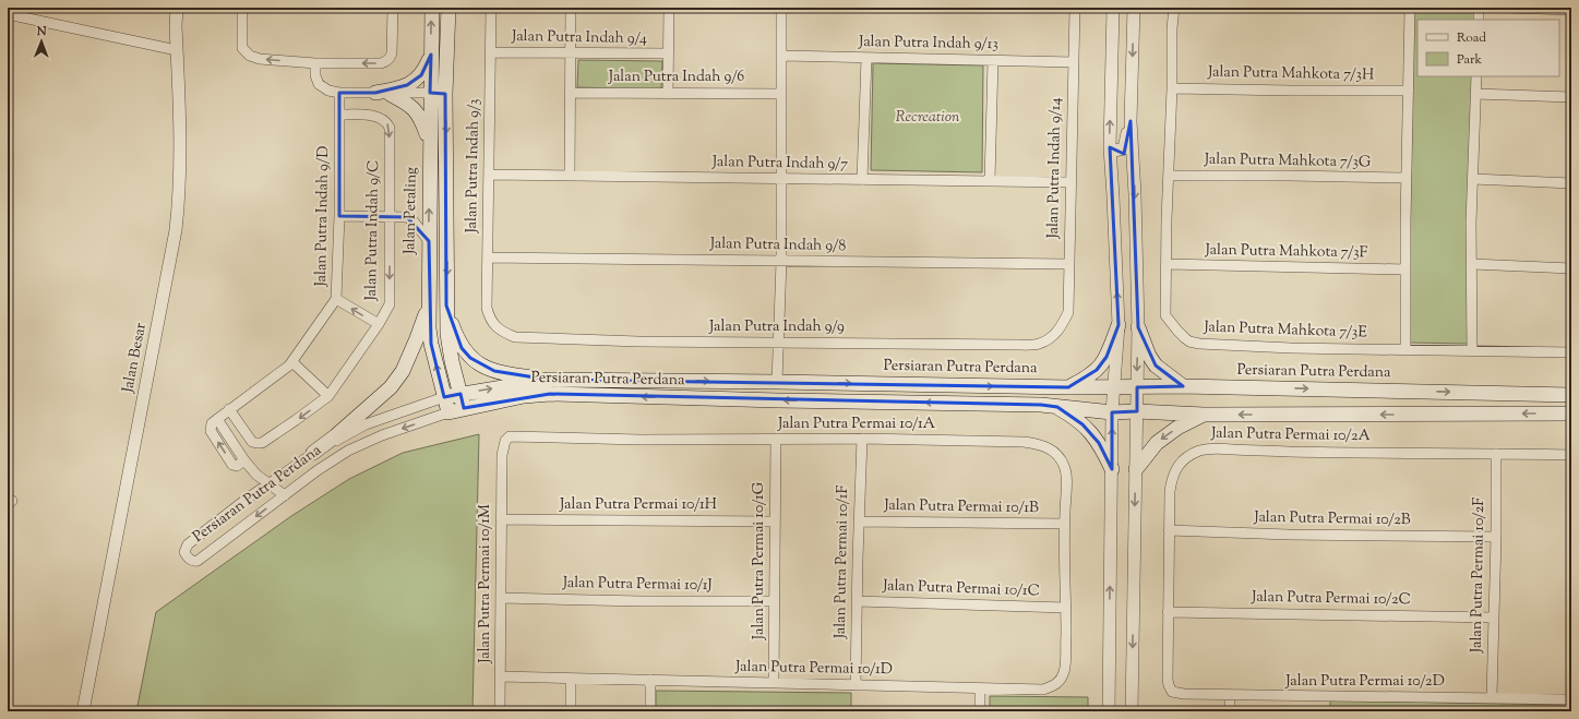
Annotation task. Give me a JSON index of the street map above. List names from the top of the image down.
{
  "streets": {
    "main road": ["Jalan Petaling", "Persiaran Putra Perdana"],
    "street": [
      "Jalan Putra Indah 9/4",
      "Jalan Putra Indah 9/13",
      "Jalan Putra Mahkota 7/3H",
      "Jalan Putra Indah 9/6",
      "Jalan Putra Mahkota 7/3G",
      "Jalan Putra Indah 9/7",
      "Jalan Putra Indah 9/3",
      "Jalan Putra Indah 9/14",
      "Jalan Putra Indah 9/D",
      "Jalan Putra Indah 9/C",
      "Jalan Putra Indah 9/8",
      "Jalan Putra Mahkota 7/3F",
      "Jalan Putra Indah 9/9",
      "Jalan Putra Mahkota 7/3E",
      "Jalan Besar",
      "Jalan Putra Permai 10/1A",
      "Jalan Putra Permai 10/2A",
      "Jalan Putra Permai 10/1H",
      "Jalan Putra Permai 10/1B",
      "Jalan Putra Permai 10/2B",
      "Jalan Putra Permai 10/1G",
      "Jalan Putra Permai 10/1F",
      "Jalan Putra Permai 10/2F",
      "Jalan Putra Permai 10/1M",
      "Jalan Putra Permai 10/1J",
      "Jalan Putra Permai 10/1C",
      "Jalan Putra Permai 10/2C",
      "Jalan Putra Permai 10/1D",
      "Jalan Putra Permai 10/2D"
    ]
  },
  "crossings": [
    ["Jalan Putra Indah 9/4", "Jalan Putra Indah 9/3"],
    ["Jalan Putra Indah 9/13", "Jalan Putra Indah 9/14"],
    ["Jalan Putra Mahkota 7/3H", "Jalan Putra Mahkota 7/3E"],
    ["Jalan Putra Mahkota 7/3G", "Jalan Putra Mahkota 7/3E"],
    ["Jalan Putra Indah 9/7", "Jalan Putra Indah 9/3"],
    ["Jalan Putra Indah 9/7", "Jalan Putra Indah 9/14"],
    ["Jalan Putra Indah 9/3", "Jalan Putra Indah 9/8"],
    ["Jalan Putra Indah 9/3", "Jalan Putra Indah 9/9"],
    ["Jalan Putra Indah 9/14", "Jalan Putra Indah 9/8"],
    ["Jalan Putra Indah 9/14", "Jalan Putra Indah 9/9"],
    ["Jalan Petaling", "Persiaran Putra Perdana"],
    ["Jalan Putra Indah 9/D", "Jalan Putra Indah 9/C"],
    ["Jalan Putra Indah 9/D", "Persiaran Putra Perdana"],
    ["Jalan Putra Mahkota 7/3F", "Jalan Putra Mahkota 7/3E"],
    ["Jalan Putra Permai 10/1A", "Jalan Putra Permai 10/1B"],
    ["Jalan Putra Permai 10/1A", "Jalan Putra Permai 10/1G"],
    ["Jalan Putra Permai 10/1A", "Jalan Putra Permai 10/1F"],
    ["Jalan Putra Permai 10/1A", "Jalan Putra Permai 10/1M"],
    ["Jalan Putra Permai 10/1A", "Jalan Putra Permai 10/1C"],
    ["Jalan Putra Permai 10/1A", "Jalan Putra Permai 10/1D"],
    ["Jalan Putra Permai 10/2A", "Jalan Putra Permai 10/2B"],
    ["Jalan Putra Permai 10/2A", "Jalan Putra Permai 10/2F"],
    ["Jalan Putra Permai 10/2A", "Jalan Putra Permai 10/2C"],
    ["Jalan Putra Permai 10/2A", "Jalan Putra Permai 10/2D"],
    ["Jalan Putra Permai 10/1H", "Jalan Putra Permai 10/1G"],
    ["Jalan Putra Permai 10/1H", "Jalan Putra Permai 10/1M"],
    ["Jalan Putra Permai 10/1B", "Jalan Putra Permai 10/1F"],
    ["Jalan Putra Permai 10/2B", "Jalan Putra Permai 10/2F"],
    ["Jalan Putra Permai 10/1G", "Jalan Putra Permai 10/1J"],
    ["Jalan Putra Permai 10/1G", "Jalan Putra Permai 10/1D"],
    ["Jalan Putra Permai 10/1F", "Jalan Putra Permai 10/1C"],
    ["Jalan Putra Permai 10/1F", "Jalan Putra Permai 10/1D"],
    ["Jalan Putra Permai 10/2F", "Jalan Putra Permai 10/2C"],
    ["Jalan Putra Permai 10/2F", "Jalan Putra Permai 10/2D"],
    ["Jalan Putra Permai 10/1M", "Jalan Putra Permai 10/1J"],
    ["Jalan Putra Permai 10/1M", "Jalan Putra Permai 10/1D"],
    ["Jalan Putra Permai 10/1C", "Jalan Putra Permai 10/1D"]
  ],
  "parks": ["Recreation"],
  "legend": ["Road", "Park"],
  "north": "top"
}
